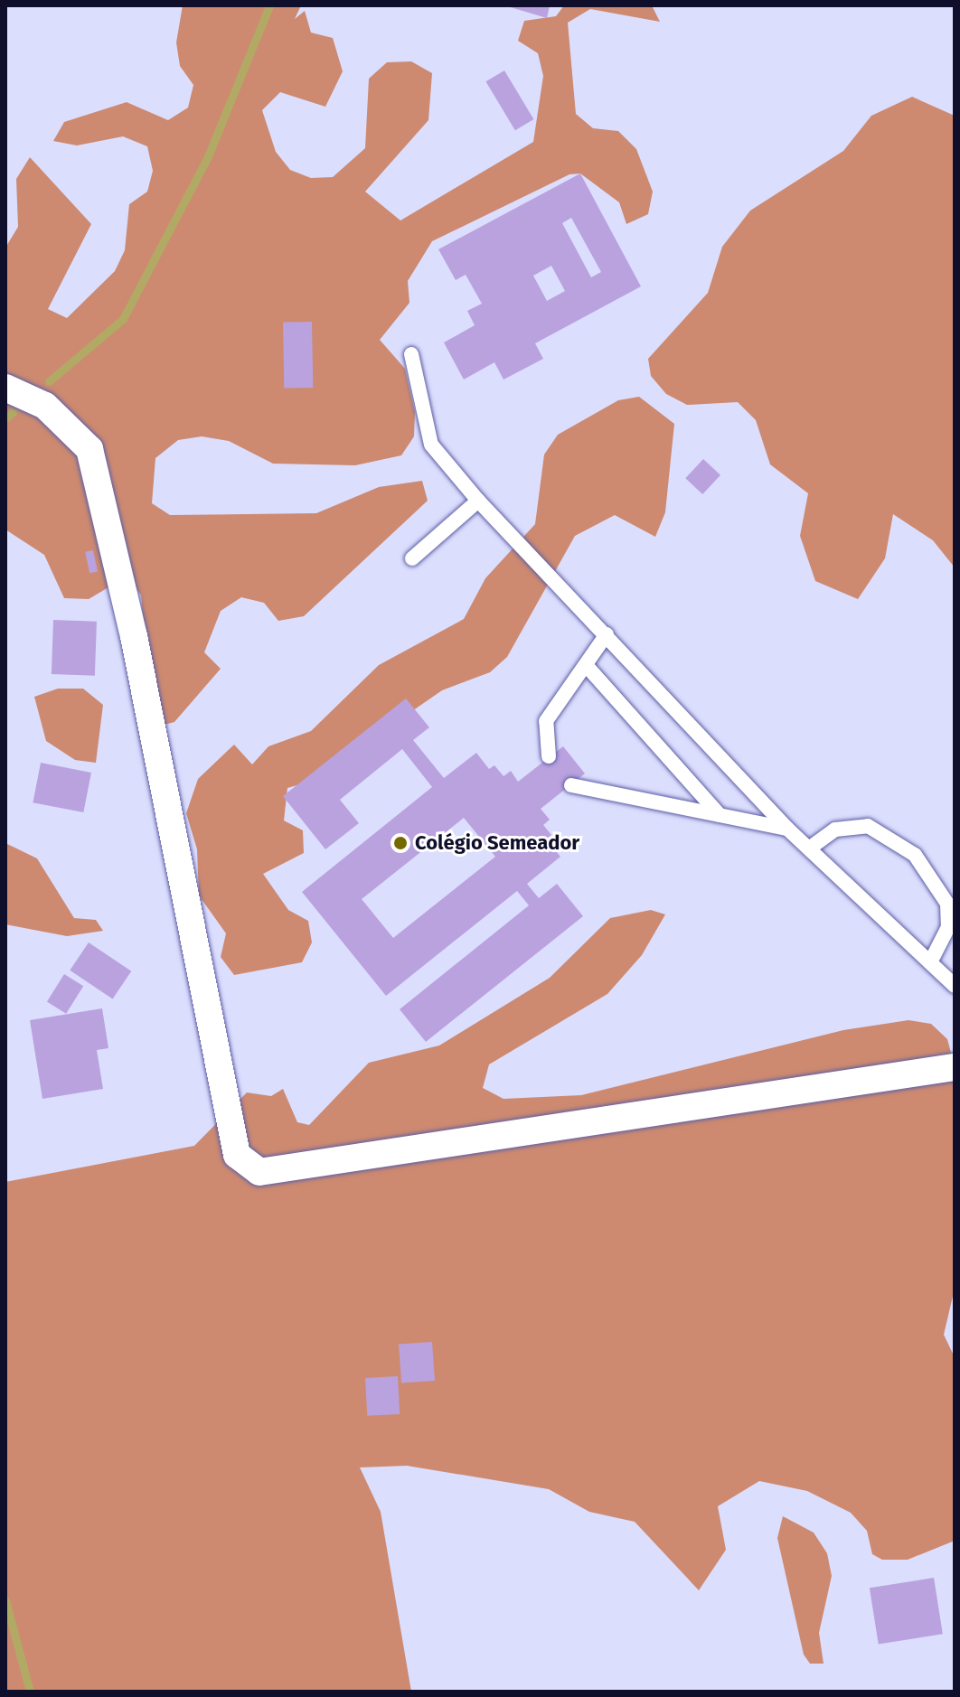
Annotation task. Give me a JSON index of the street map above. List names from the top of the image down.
{
  "places": ["Colégio Semeador"]
}
